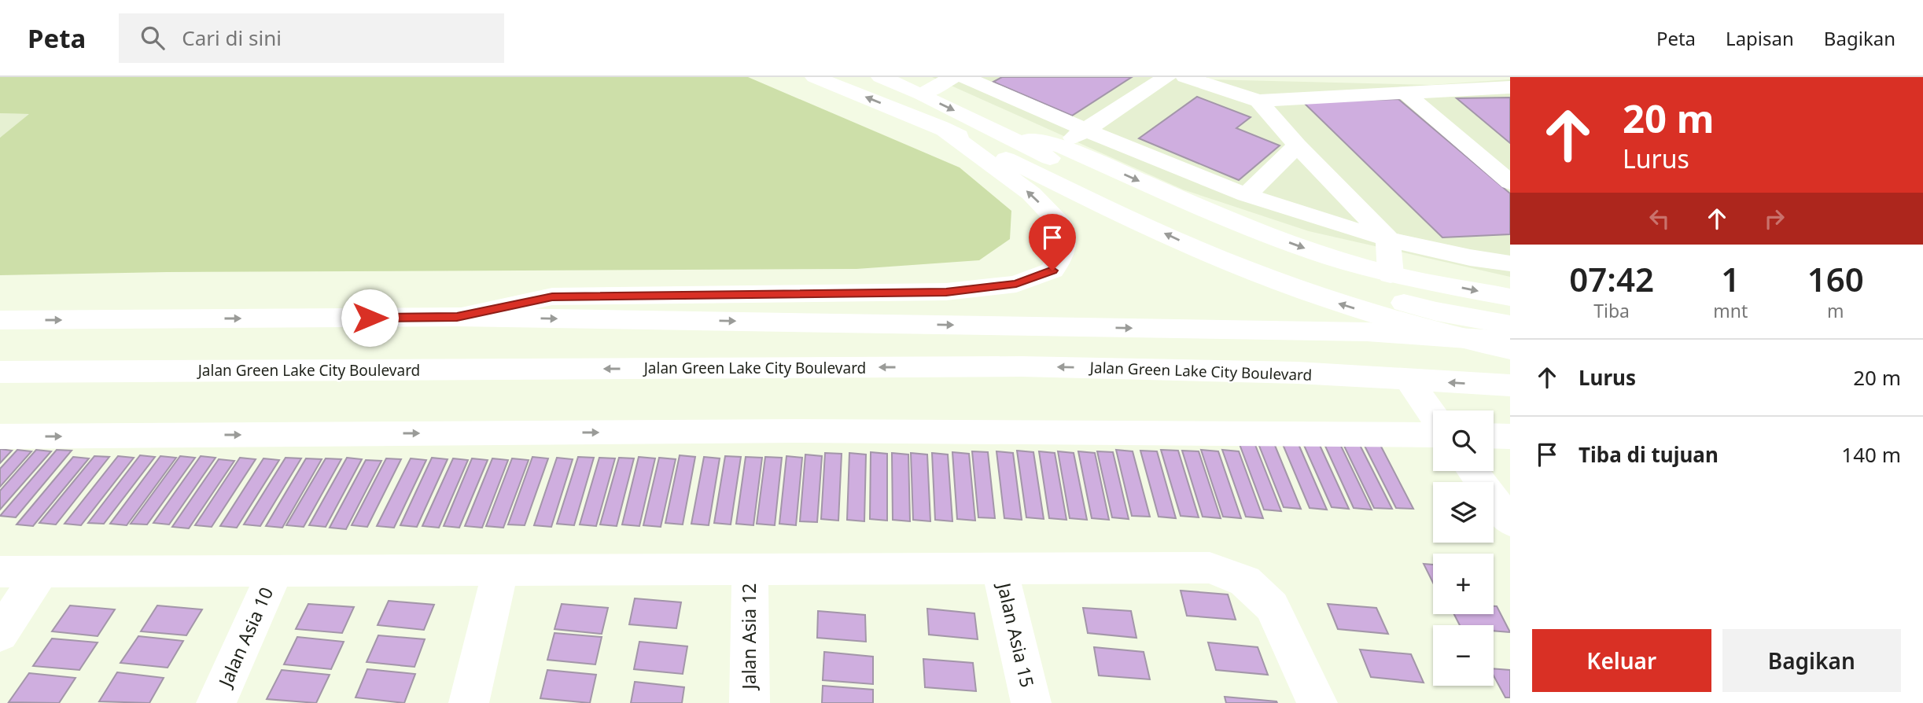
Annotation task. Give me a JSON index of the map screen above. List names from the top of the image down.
{
  "streets": {
    "street": [
      "Jalan Green Lake City Boulevard",
      "Jalan Asia 15",
      "Jalan Asia 12",
      "Jalan Asia 10"
    ]
  },
  "page": {
    "header": "Peta",
    "search": "Cari di sini",
    "nav": ["Peta", "Lapisan", "Bagikan"],
    "turn": ["20 m", "Lurus"],
    "eta": [
      "07:42",
      "Tiba",
      "1",
      "mnt",
      "160",
      "m"
    ],
    "list": [
      {
        "name": "Lurus",
        "value": "20 m"
      },
      {
        "name": "Tiba di tujuan",
        "value": "140 m"
      }
    ],
    "map_buttons": ["+", "−"],
    "buttons": ["Keluar", "Bagikan"]
  }
}
